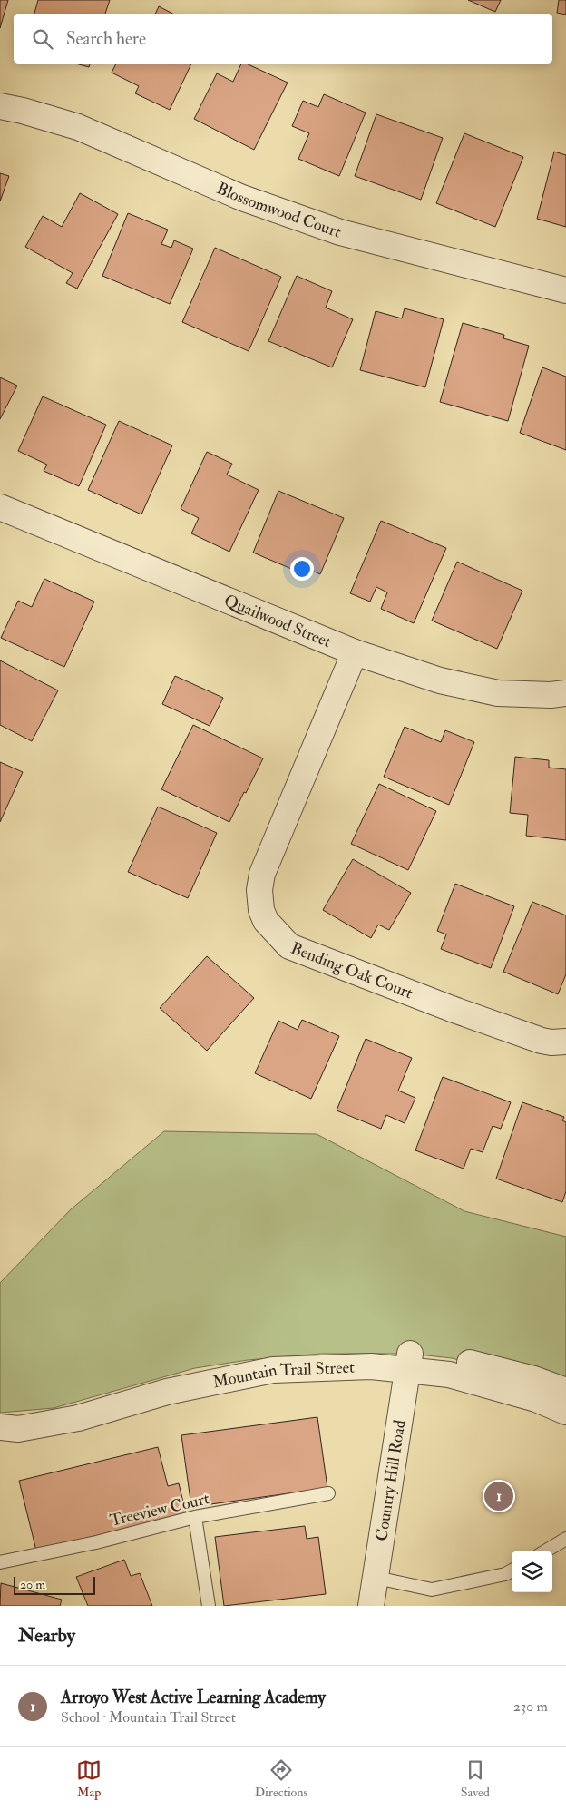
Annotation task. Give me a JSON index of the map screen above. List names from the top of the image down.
{
  "streets": {
    "street": [
      "Blossomwood Court",
      "Quailwood Street",
      "Bending Oak Court",
      "Mountain Trail Street",
      "Country Hill Road"
    ],
    "lane": ["Treeview Court"]
  },
  "crossings": [
    ["Quailwood Street", "Bending Oak Court"],
    ["Mountain Trail Street", "Country Hill Road"]
  ],
  "scale_bar": "20 m",
  "page": {
    "search": "Search here",
    "pins": "1",
    "scale": "20 m",
    "heading": "Nearby",
    "list": [
      {
        "mark": "1",
        "name": "Arroyo West Active Learning Academy",
        "note": "School · Mountain Trail Street",
        "value": "230 m"
      }
    ],
    "nav": ["Map", "Directions", "Saved"]
  }
}
